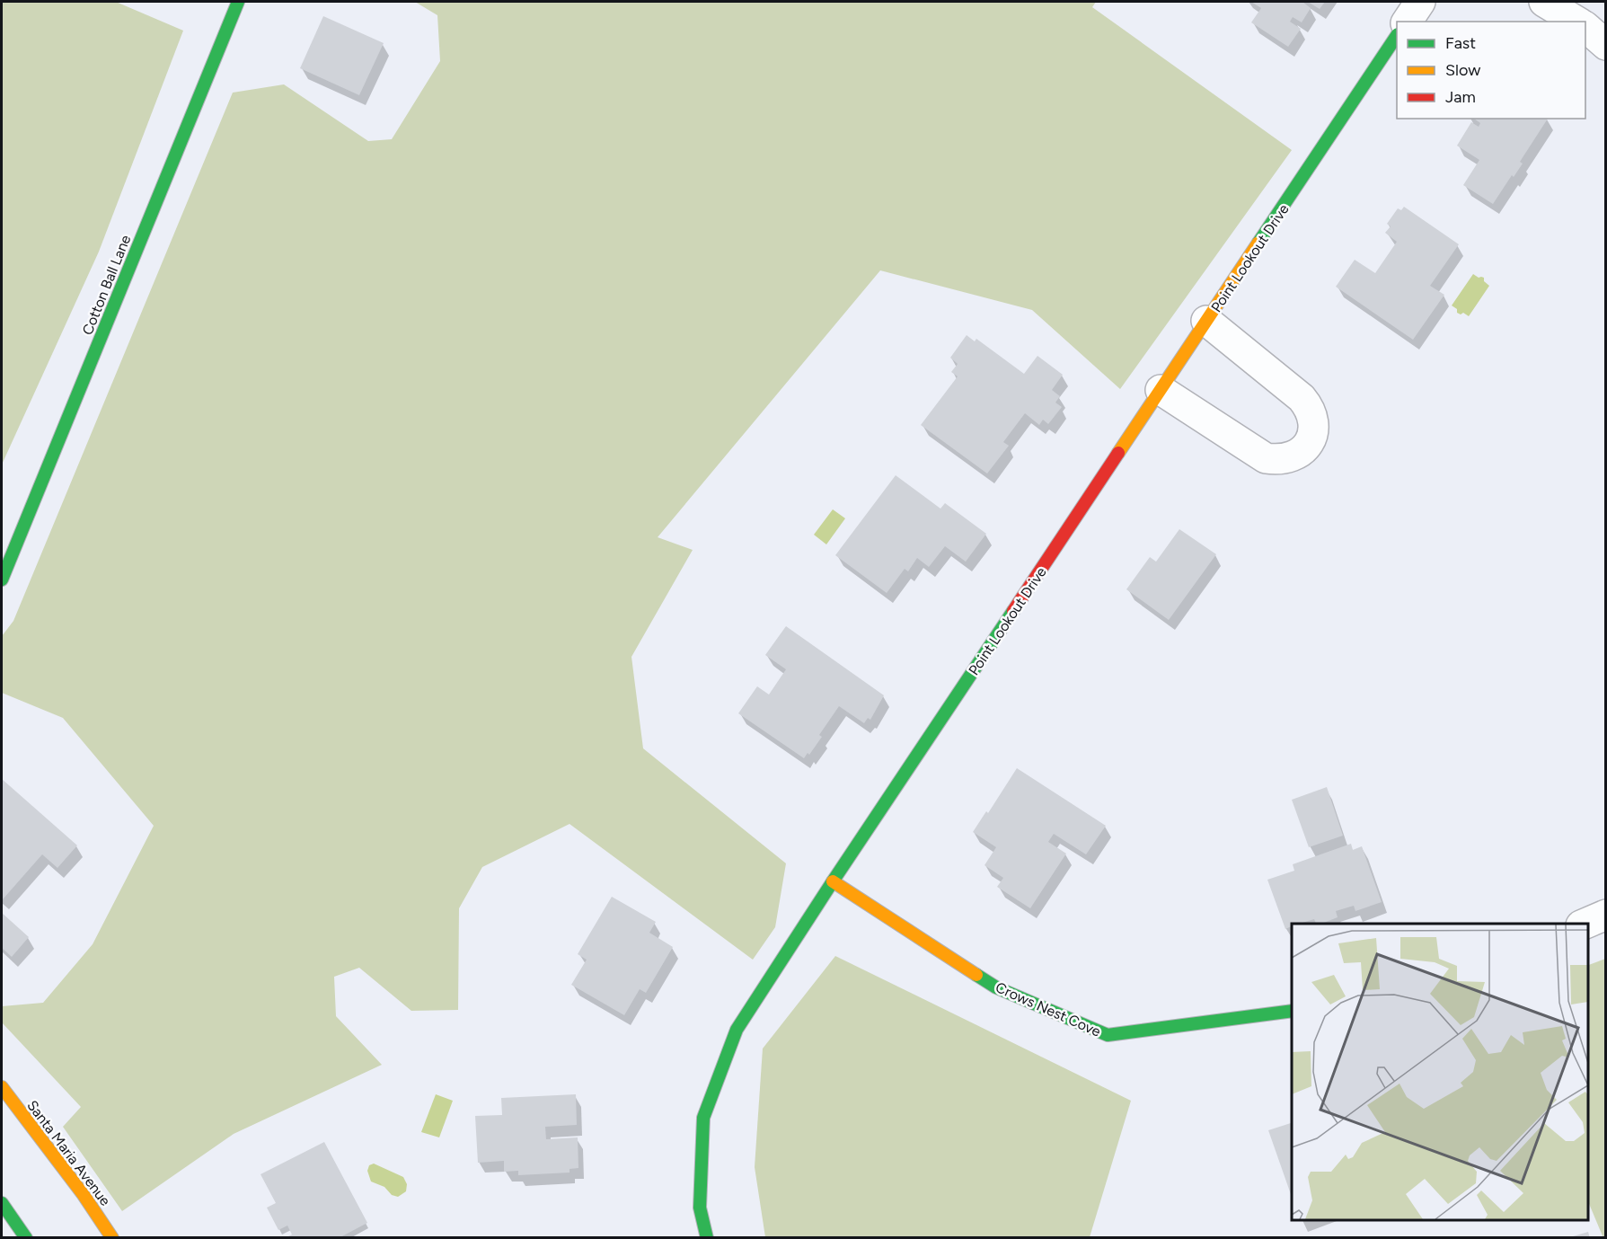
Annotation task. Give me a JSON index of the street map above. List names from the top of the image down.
{
  "streets": {
    "street": [
      "Point Lookout Drive",
      "Cotton Ball Lane",
      "Crows Nest Cove",
      "Santa Maria Avenue"
    ]
  },
  "crossings": [
    ["Point Lookout Drive", "Crows Nest Cove"]
  ],
  "legend": ["Fast", "Slow", "Jam"]
}
